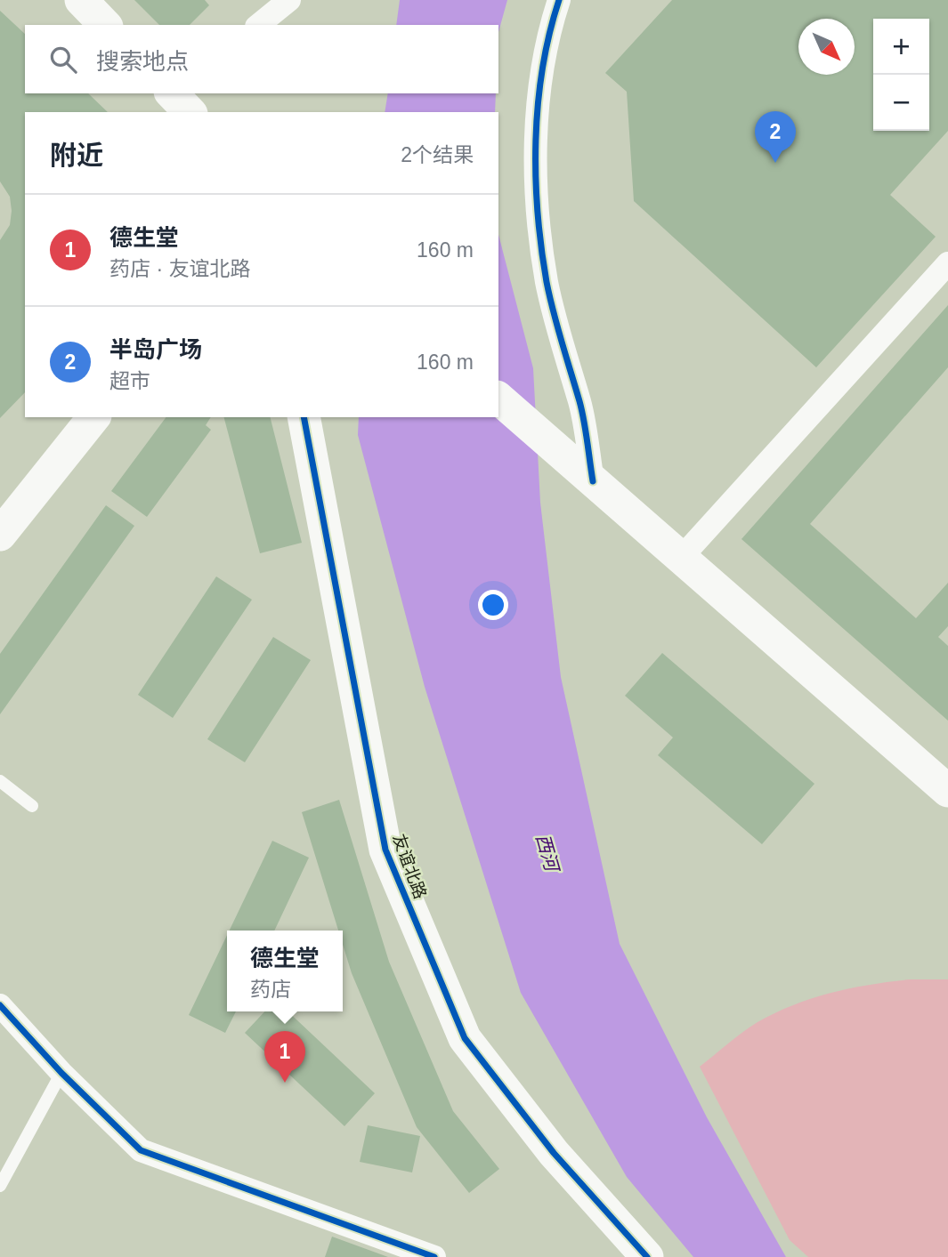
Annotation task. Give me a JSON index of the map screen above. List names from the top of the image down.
{
  "streets": {
    "street": ["友谊北路"]
  },
  "water": ["西河"],
  "north": "bottom right",
  "page": {
    "map_buttons": ["+", "−"],
    "search": "搜索地点",
    "pins": ["2", "1"],
    "heading": ["附近", "2个结果"],
    "list": [
      {
        "mark": "1",
        "name": "德生堂",
        "note": "药店 · 友谊北路",
        "value": "160 m"
      },
      {
        "mark": "2",
        "name": "半岛广场",
        "note": "超市",
        "value": "160 m"
      }
    ],
    "popup": ["德生堂", "药店"]
  }
}
